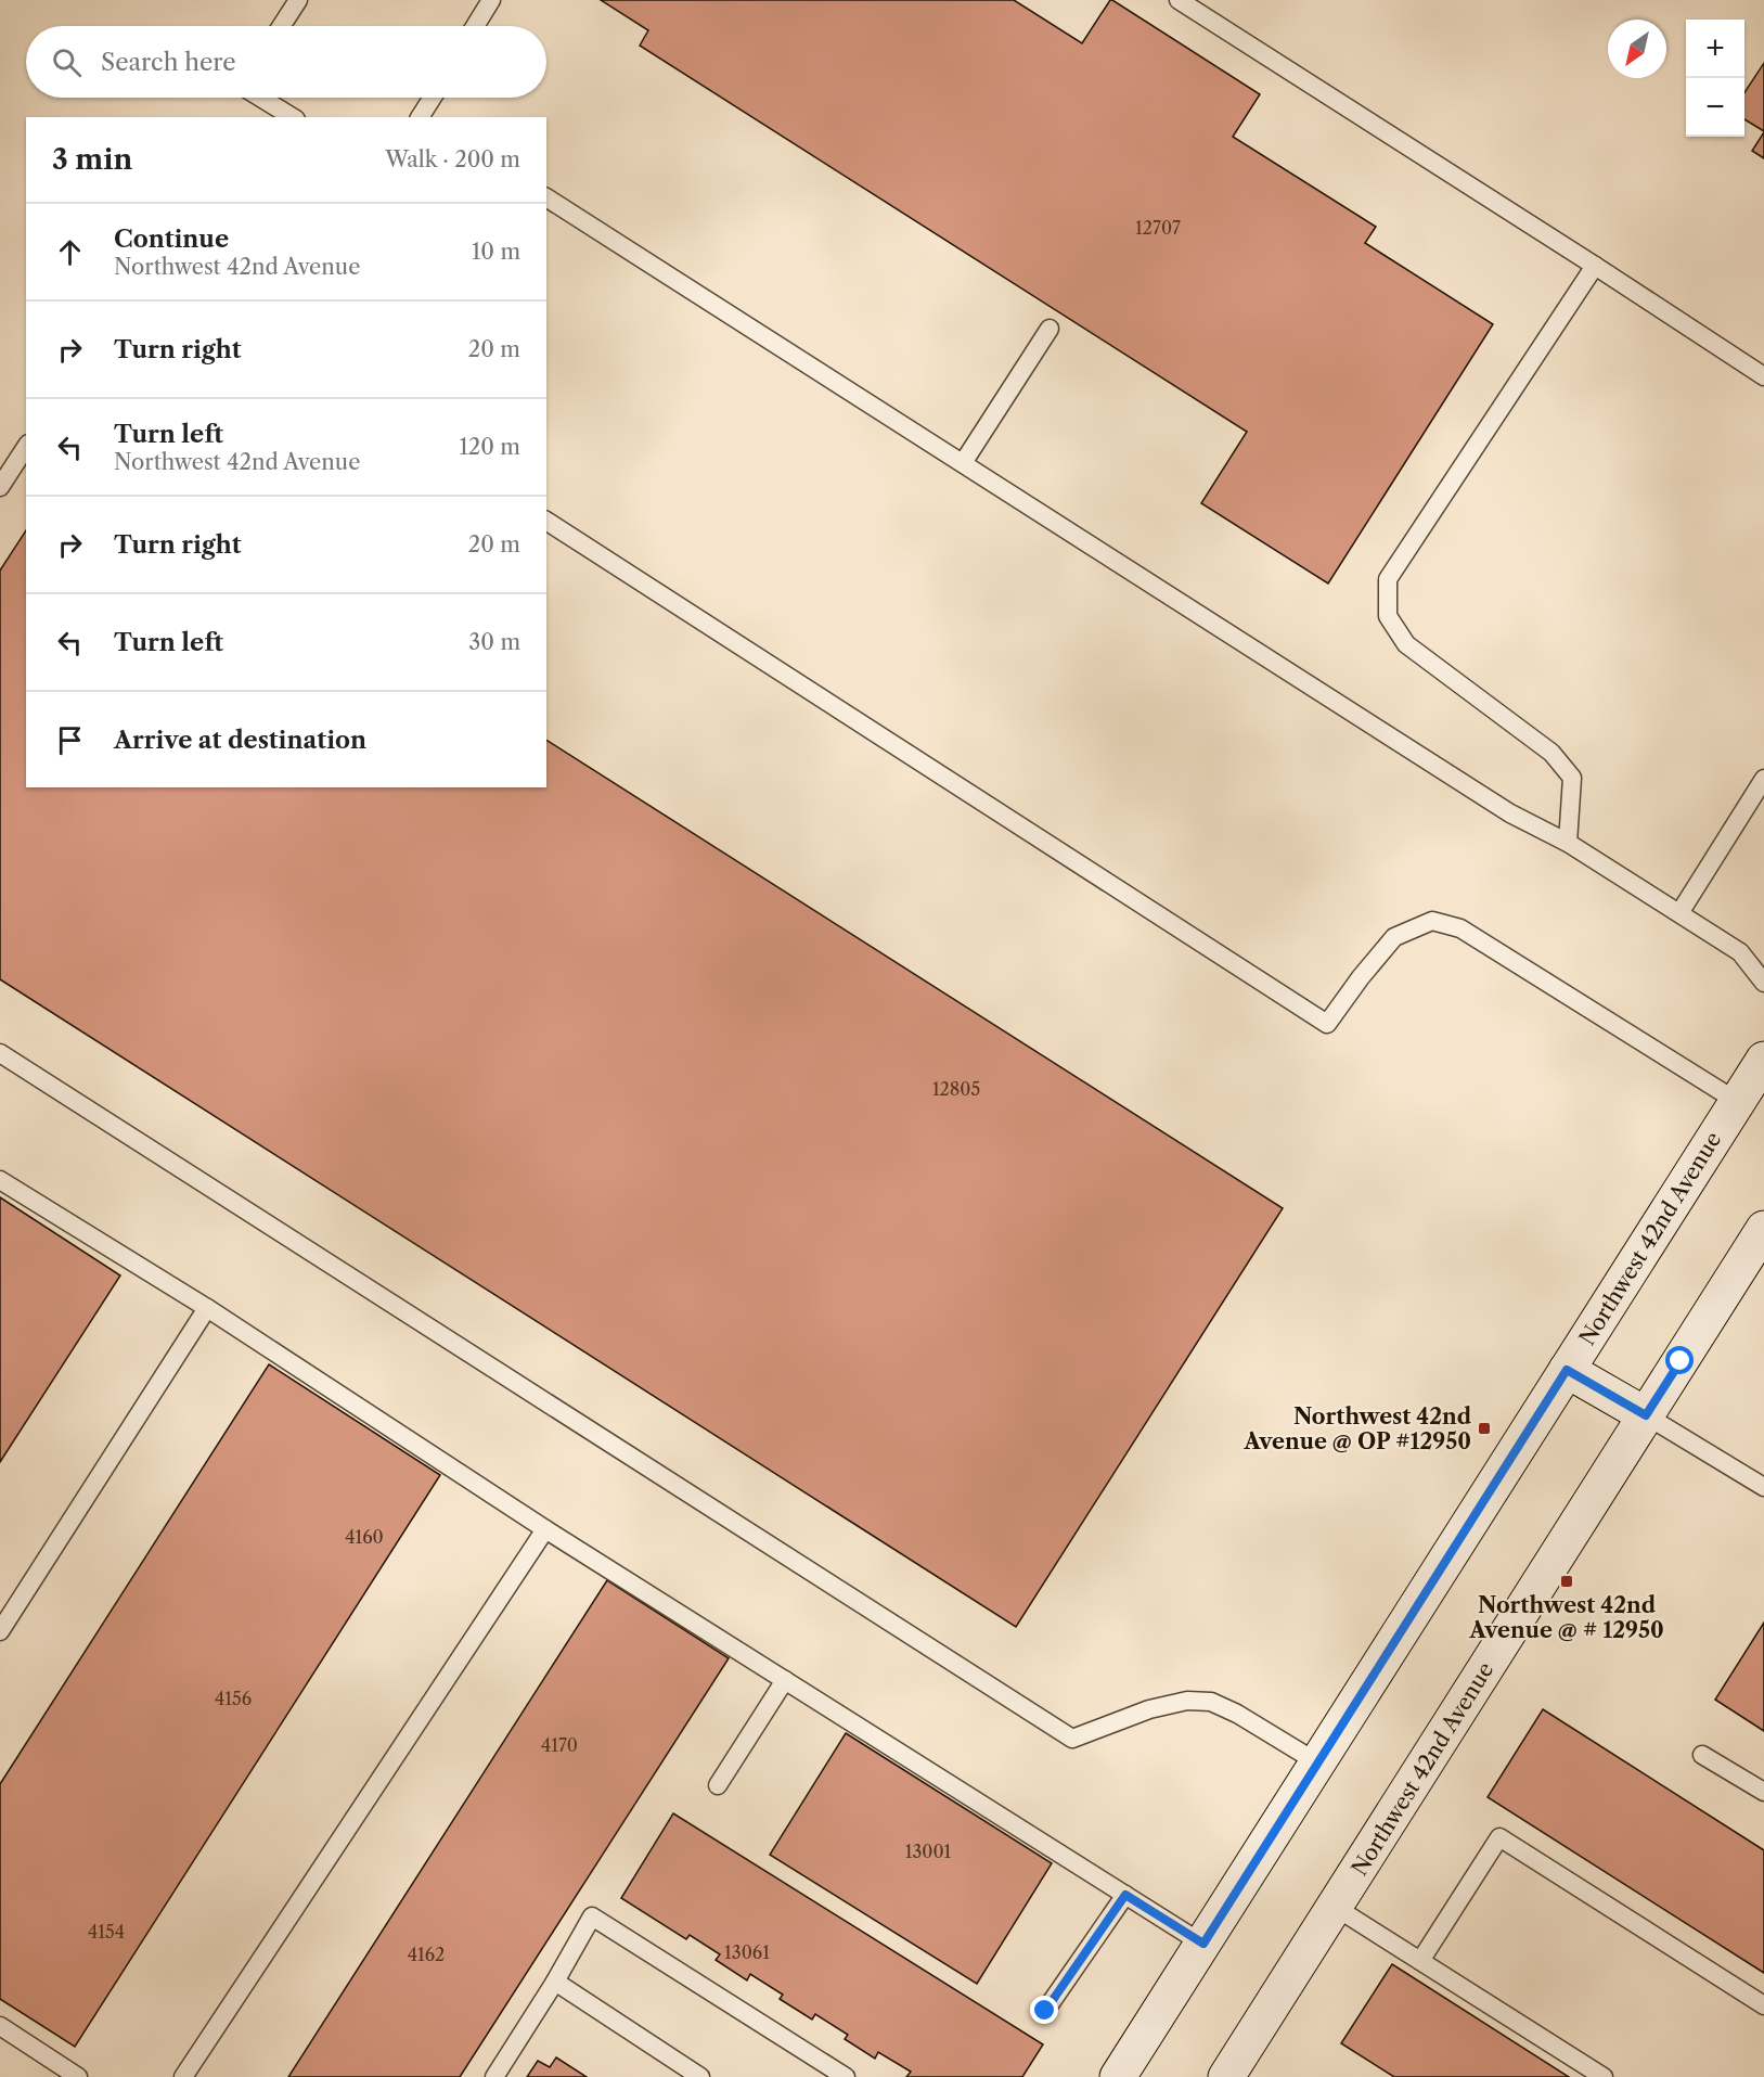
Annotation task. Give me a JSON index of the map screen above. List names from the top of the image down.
{
  "streets": {
    "main road": ["Northwest 42nd Avenue"]
  },
  "places": {
    "transit": ["Northwest 42nd Avenue @ OP #12950", "Northwest 42nd Avenue @ # 12950"]
  },
  "house_numbers": [
    "12707",
    "12805",
    "4160",
    "4156",
    "4170",
    "13001",
    "4154",
    "13061",
    "4162"
  ],
  "north": "bottom left",
  "page": {
    "map_buttons": ["+", "−"],
    "search": "Search here",
    "heading": ["3 min", "Walk · 200 m"],
    "list": [
      ["Continue", "Northwest 42nd Avenue", "10 m"],
      ["Turn right", "20 m"],
      ["Turn left", "Northwest 42nd Avenue", "120 m"],
      ["Turn right", "20 m"],
      ["Turn left", "30 m"],
      "Arrive at destination"
    ]
  }
}
